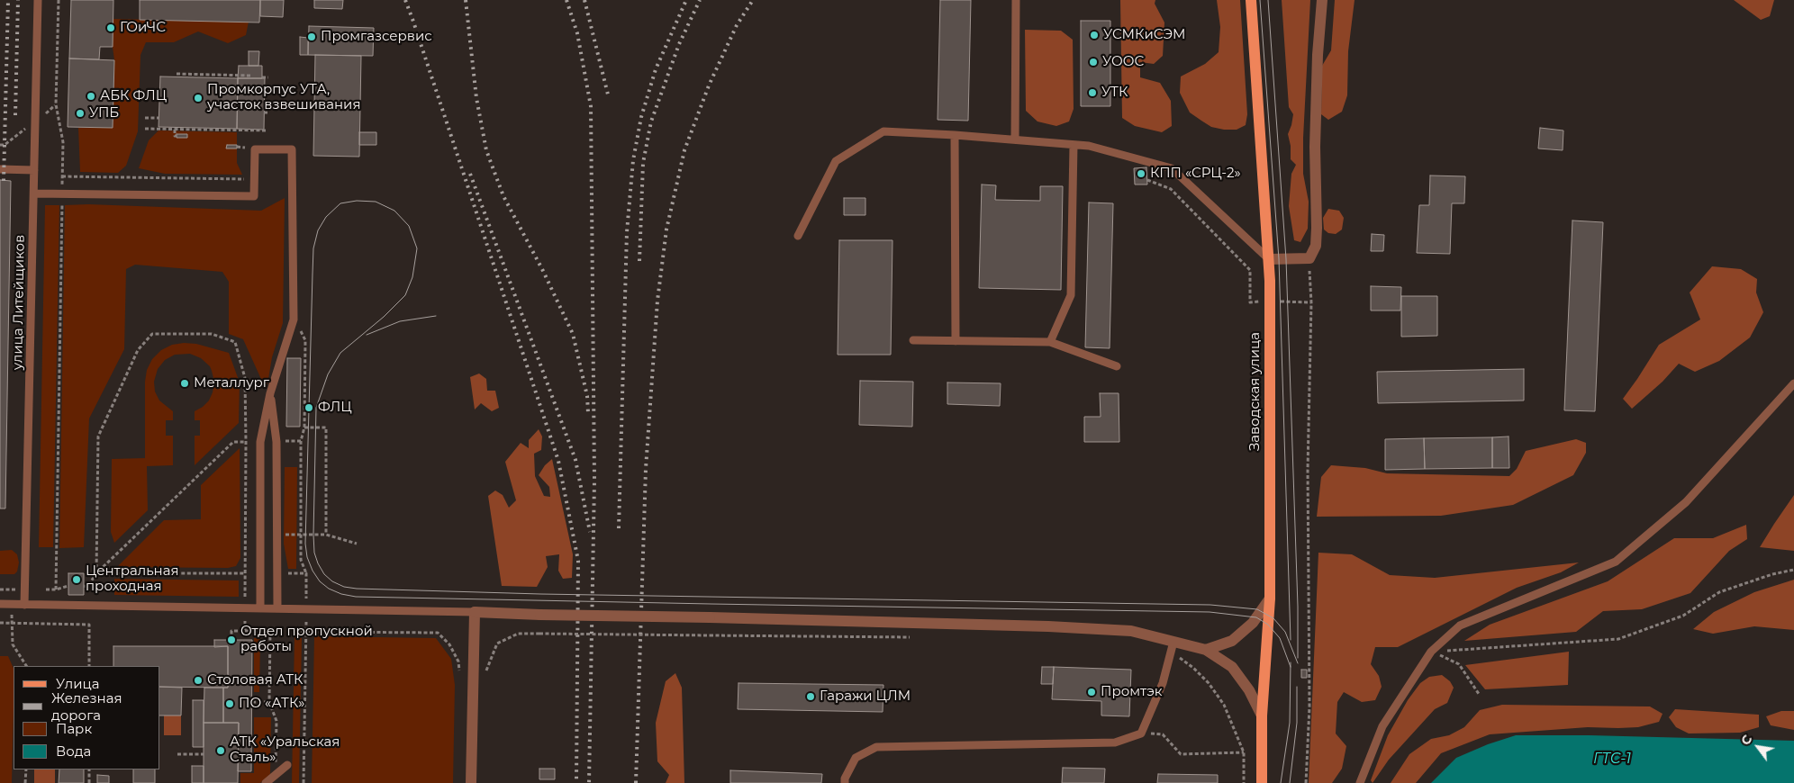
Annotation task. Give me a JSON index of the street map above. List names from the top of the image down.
{
  "streets": {
    "main road": ["Заводская улица"],
    "lane": ["улица Литейщиков"]
  },
  "water": ["ГТС-1"],
  "places": [
    "ГОиЧС",
    "УСМКиСЭМ",
    "Промгазсервис",
    "УООС",
    "УТК",
    "АБК ФЛЦ",
    "Промкорпус УТА, участок взвешивания",
    "УПБ",
    "КПП «СРЦ-2»",
    "Металлург",
    "ФЛЦ",
    "Центральная проходная",
    "Отдел пропускной работы",
    "Столовая АТК",
    "Промтэк",
    "Гаражи ЦЛМ",
    "ПО «АТК»",
    "АТК «Уральская Сталь»"
  ],
  "legend": [
    "Улица",
    "Железная дорога",
    "Парк",
    "Вода"
  ],
  "north": "top left"
}
